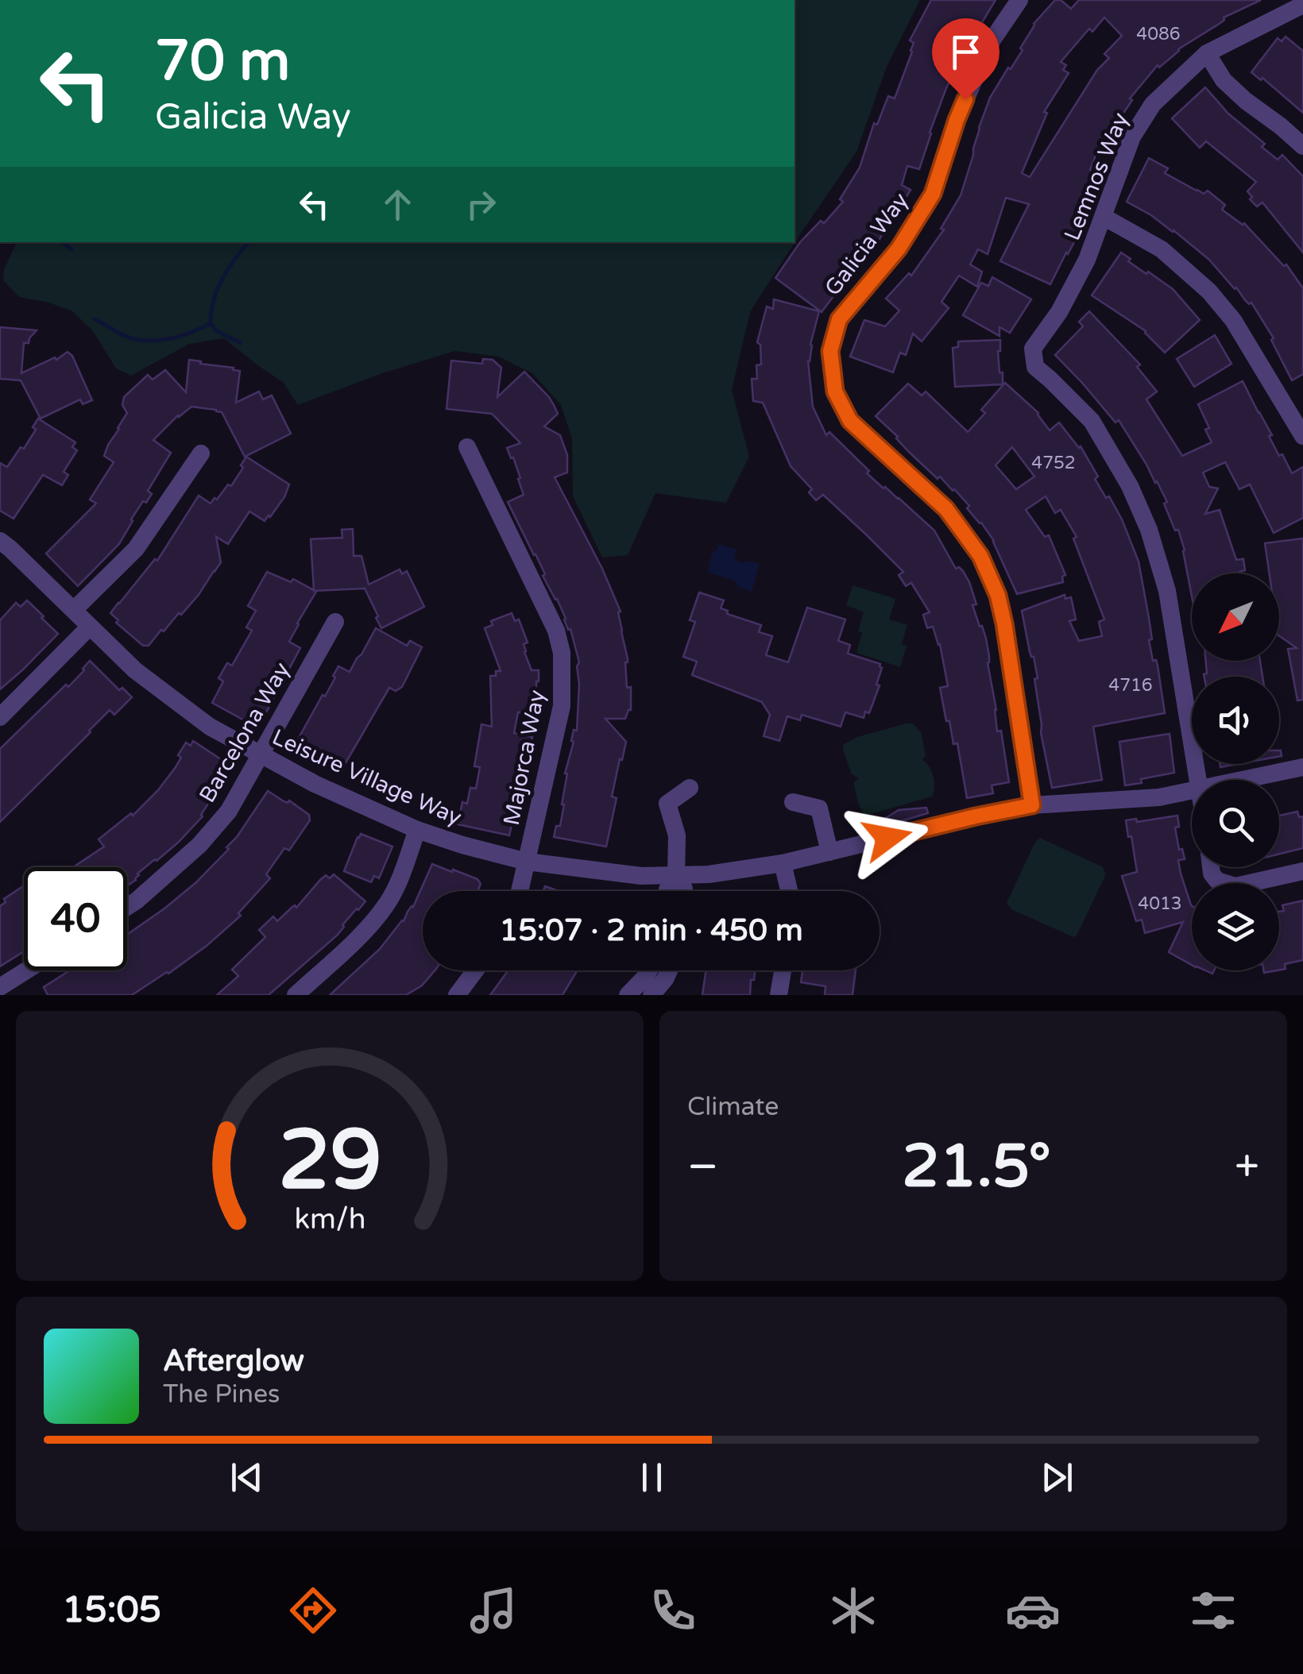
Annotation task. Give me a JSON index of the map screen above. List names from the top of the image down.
{
  "streets": {
    "street": [
      "Lemnos Way",
      "Galicia Way",
      "Barcelona Way",
      "Majorca Way",
      "Leisure Village Way"
    ]
  },
  "crossings": [
    ["Galicia Way", "Leisure Village Way"],
    ["Barcelona Way", "Leisure Village Way"],
    ["Majorca Way", "Leisure Village Way"]
  ],
  "house_numbers": [
    "4086",
    "4752",
    "4716",
    "4013"
  ],
  "north": "bottom left",
  "page": {
    "turn": ["70 m", "Galicia Way"],
    "limit": "40",
    "trip": "15:07 · 2 min · 450 m",
    "tile": "Climate",
    "heat": ["−", "21.5°", "+"],
    "song": ["Afterglow", "The Pines"],
    "tabs": "15:05",
    "gauge": ["29", "km/h"]
  }
}
